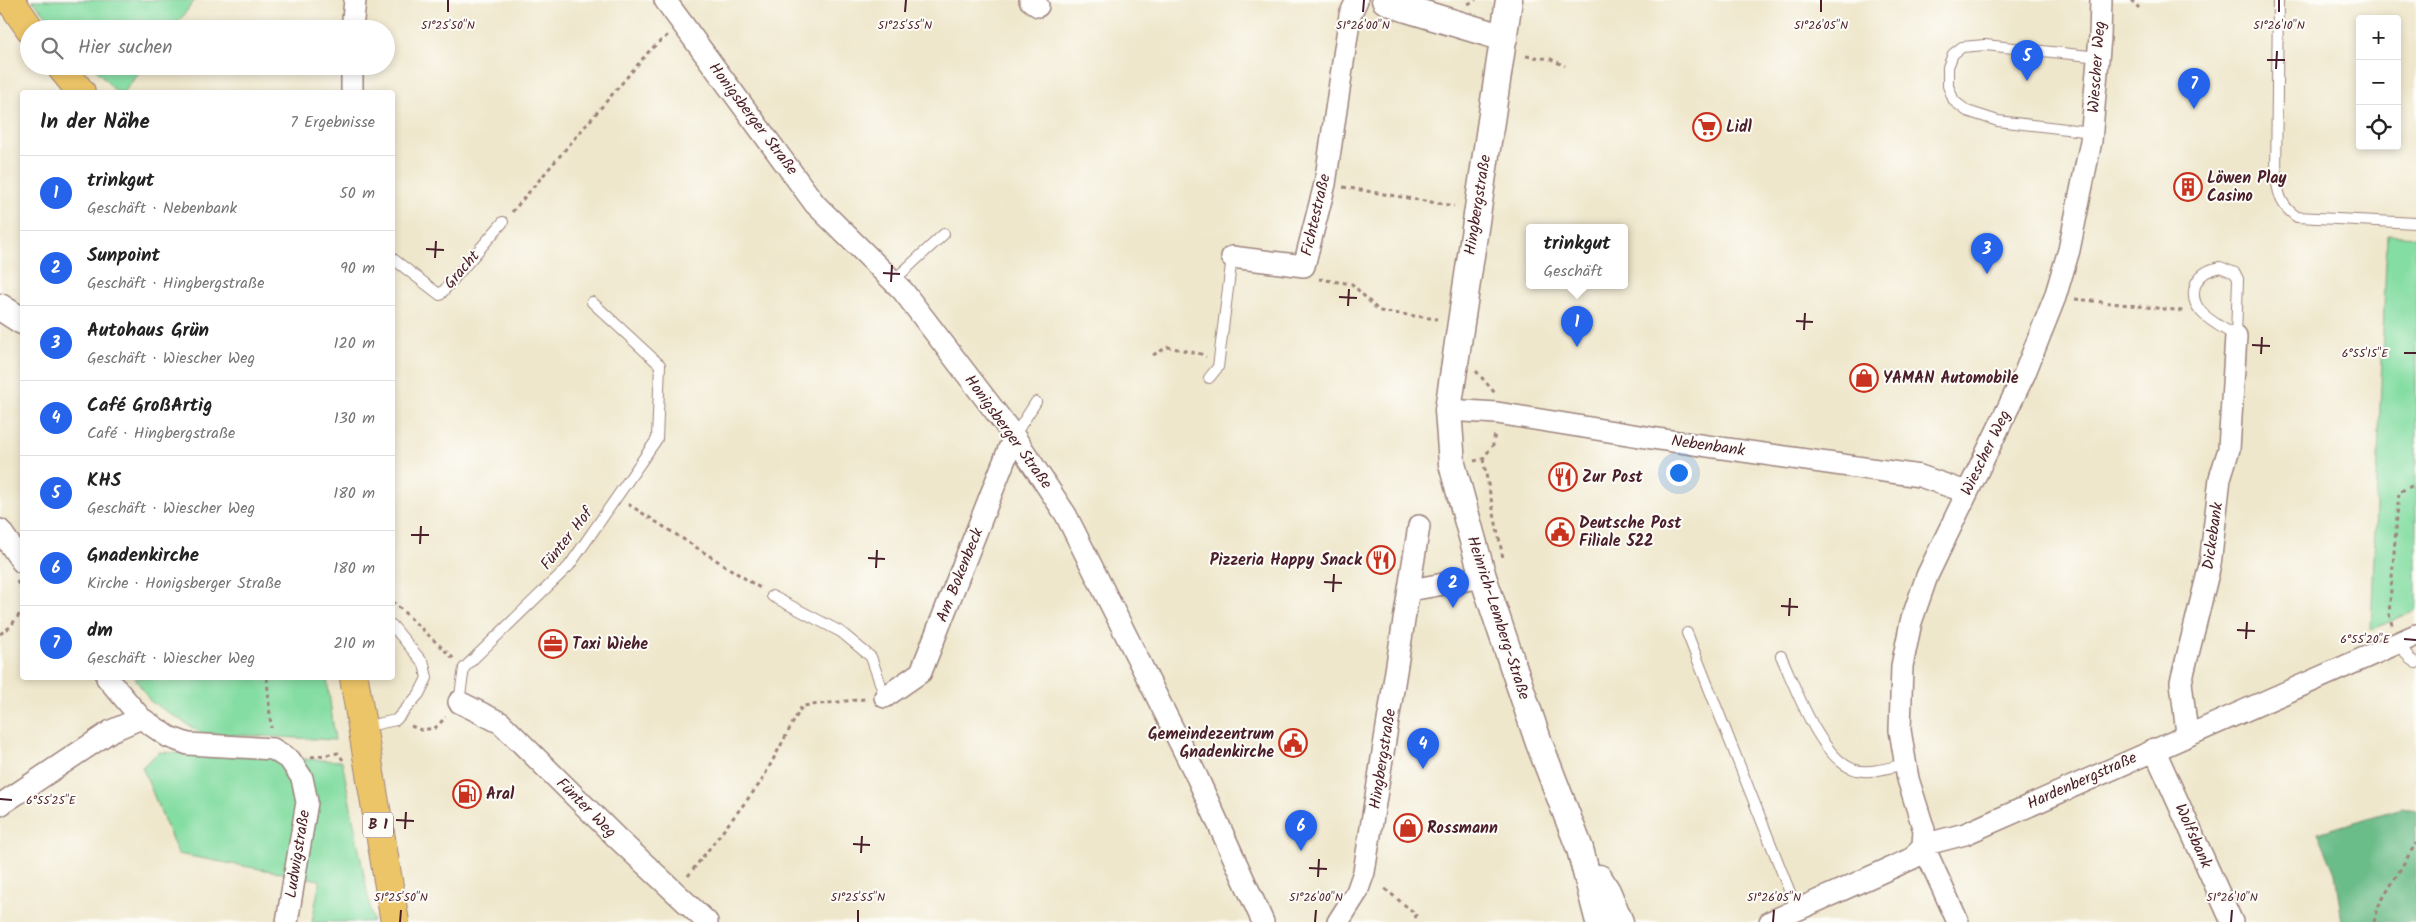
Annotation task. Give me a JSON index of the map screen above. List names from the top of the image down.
{
  "streets": {
    "main road": ["B 1"],
    "street": [
      "Wiescher Weg",
      "Honigsberger Straße",
      "Hingbergstraße",
      "Fichtestraße",
      "Nebenbank",
      "Dickebank",
      "Am Bokenbeck",
      "Heinrich-Lemberg-Straße",
      "Hardenbergstraße",
      "Fünter Weg",
      "Wolfsbank",
      "Ludwigstraße"
    ],
    "lane": ["Gracht", "Fünter Hof"]
  },
  "crossings": [
    ["Wiescher Weg", "Nebenbank"],
    ["Wiescher Weg", "Hardenbergstraße"],
    ["Honigsberger Straße", "Am Bokenbeck"],
    ["Hingbergstraße", "Nebenbank"],
    ["Hingbergstraße", "Heinrich-Lemberg-Straße"],
    ["Nebenbank", "Heinrich-Lemberg-Straße"],
    ["Dickebank", "Hardenbergstraße"],
    ["Hardenbergstraße", "Wolfsbank"]
  ],
  "places": {
    "supermarket": ["Lidl"],
    "building": ["Löwen Play Casino"],
    "shop": ["YAMAN Automobile", "Rossmann"],
    "restaurant": ["Zur Post", "Pizzeria Happy Snack"],
    "public building": ["Deutsche Post Filiale 522", "Gemeindezentrum Gnadenkirche"],
    "office": ["Taxi Wiehe"],
    "fuel station": ["Aral"]
  },
  "page": {
    "map_buttons": ["+", "−"],
    "search": "Hier suchen",
    "pins": [
      "5",
      "7",
      "3",
      "1",
      "2",
      "4",
      "6"
    ],
    "heading": ["In der Nähe", "7 Ergebnisse"],
    "list": [
      {
        "mark": "1",
        "name": "trinkgut",
        "note": "Geschäft · Nebenbank",
        "value": "50 m"
      },
      {
        "mark": "2",
        "name": "Sunpoint",
        "note": "Geschäft · Hingbergstraße",
        "value": "90 m"
      },
      {
        "mark": "3",
        "name": "Autohaus Grün",
        "note": "Geschäft · Wiescher Weg",
        "value": "120 m"
      },
      {
        "mark": "4",
        "name": "Café GroßArtig",
        "note": "Café · Hingbergstraße",
        "value": "130 m"
      },
      {
        "mark": "5",
        "name": "KHS",
        "note": "Geschäft · Wiescher Weg",
        "value": "180 m"
      },
      {
        "mark": "6",
        "name": "Gnadenkirche",
        "note": "Kirche · Honigsberger Straße",
        "value": "180 m"
      },
      {
        "mark": "7",
        "name": "dm",
        "note": "Geschäft · Wiescher Weg",
        "value": "210 m"
      }
    ],
    "popup": ["trinkgut", "Geschäft"]
  },
  "coordinates": [
    "51°25'50\"N",
    "51°25'55\"N",
    "51°26'00\"N",
    "51°26'05\"N",
    "51°26'10\"N",
    "6°55'15\"E",
    "6°55'20\"E",
    "6°55'25\"E"
  ]
}
